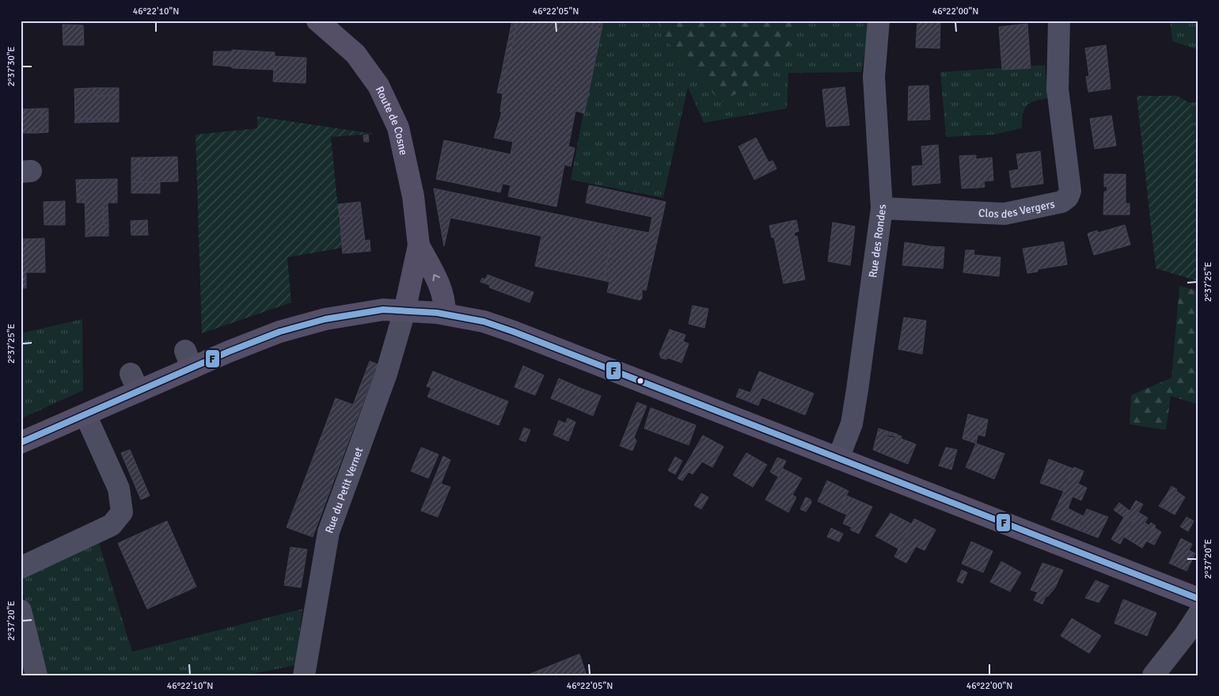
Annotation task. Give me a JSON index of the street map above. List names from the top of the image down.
{
  "streets": {
    "main road": ["Route de Cosne"],
    "street": ["Clos des Vergers", "Rue des Rondes", "Rue du Petit Vernet"]
  },
  "crossings": [
    ["Route de Cosne", "Rue du Petit Vernet"],
    ["Clos des Vergers", "Rue des Rondes"]
  ],
  "lines": ["transit line F"],
  "coordinates": [
    "46°22'10\"N",
    "46°22'05\"N",
    "46°22'00\"N",
    "2°37'30\"E",
    "2°37'25\"E",
    "2°37'20\"E"
  ]
}
